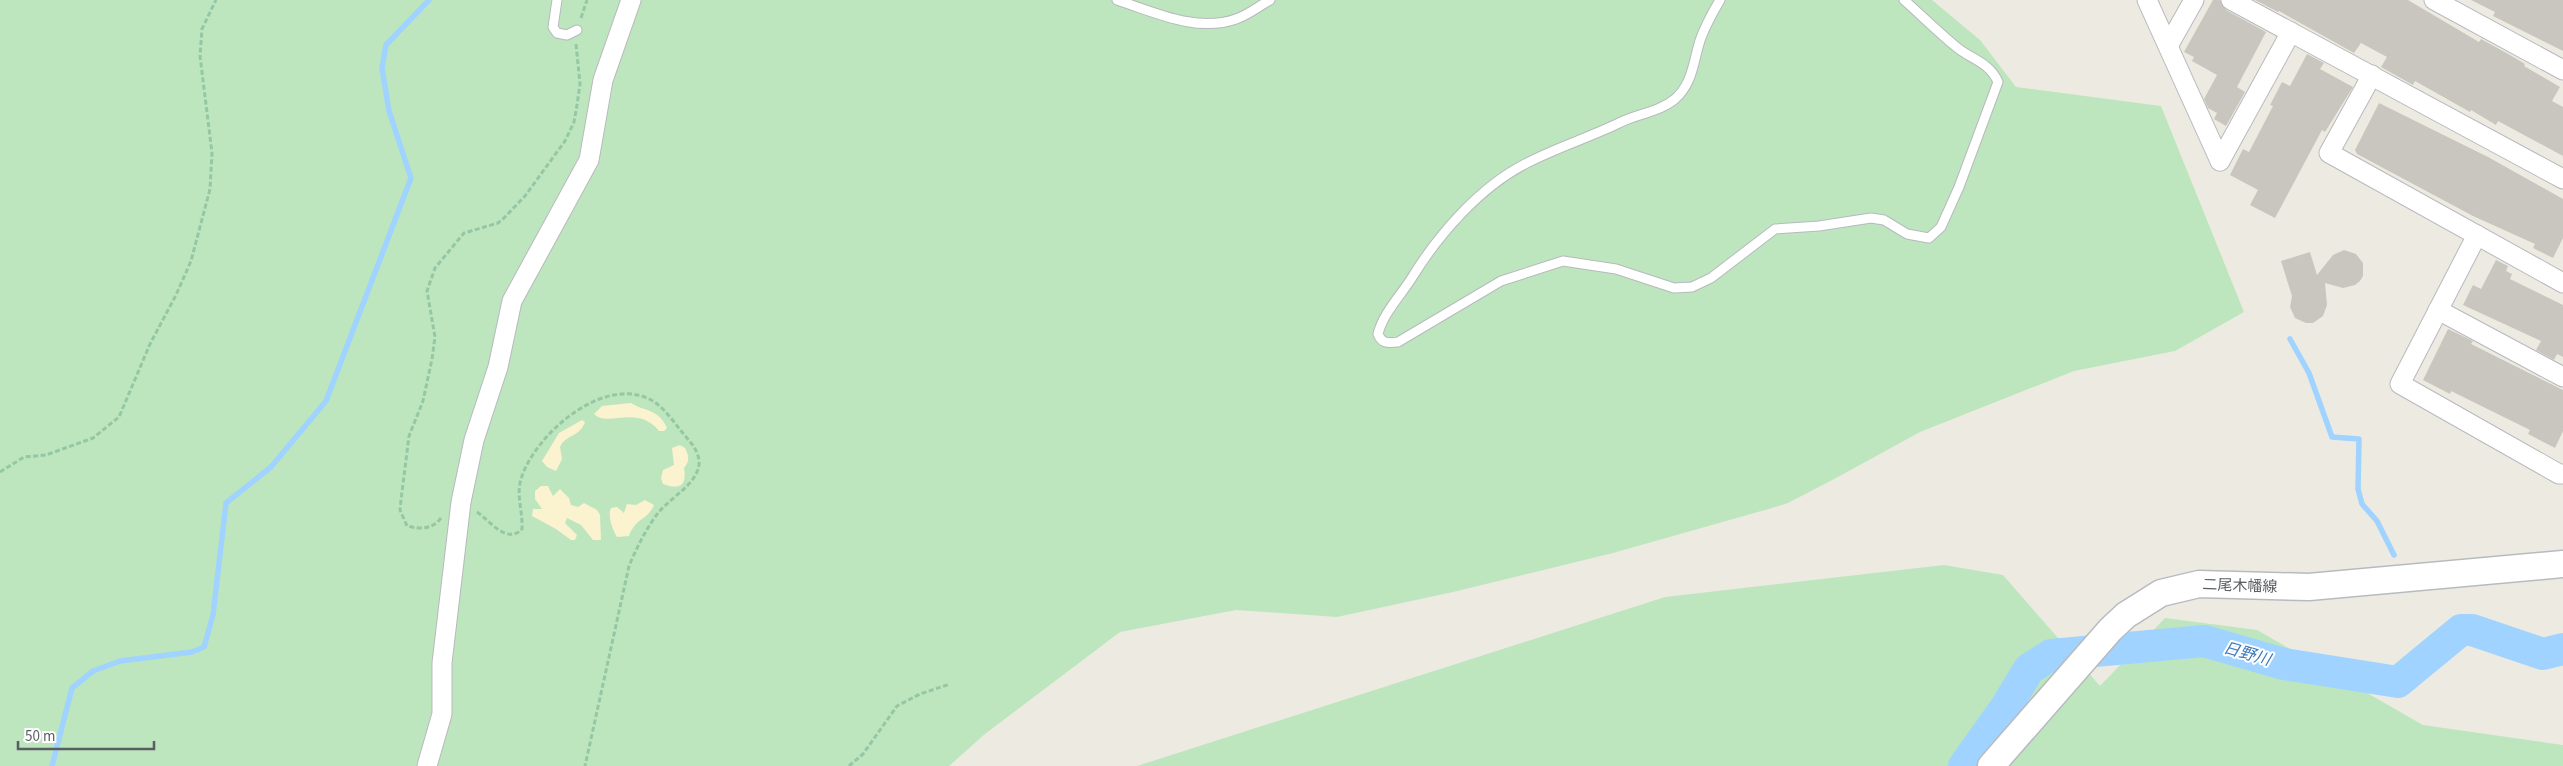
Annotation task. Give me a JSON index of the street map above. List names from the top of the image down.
{
  "streets": {
    "main road": ["二尾木幡線"]
  },
  "water": ["日野川"],
  "scale_bar": "50 m"
}
